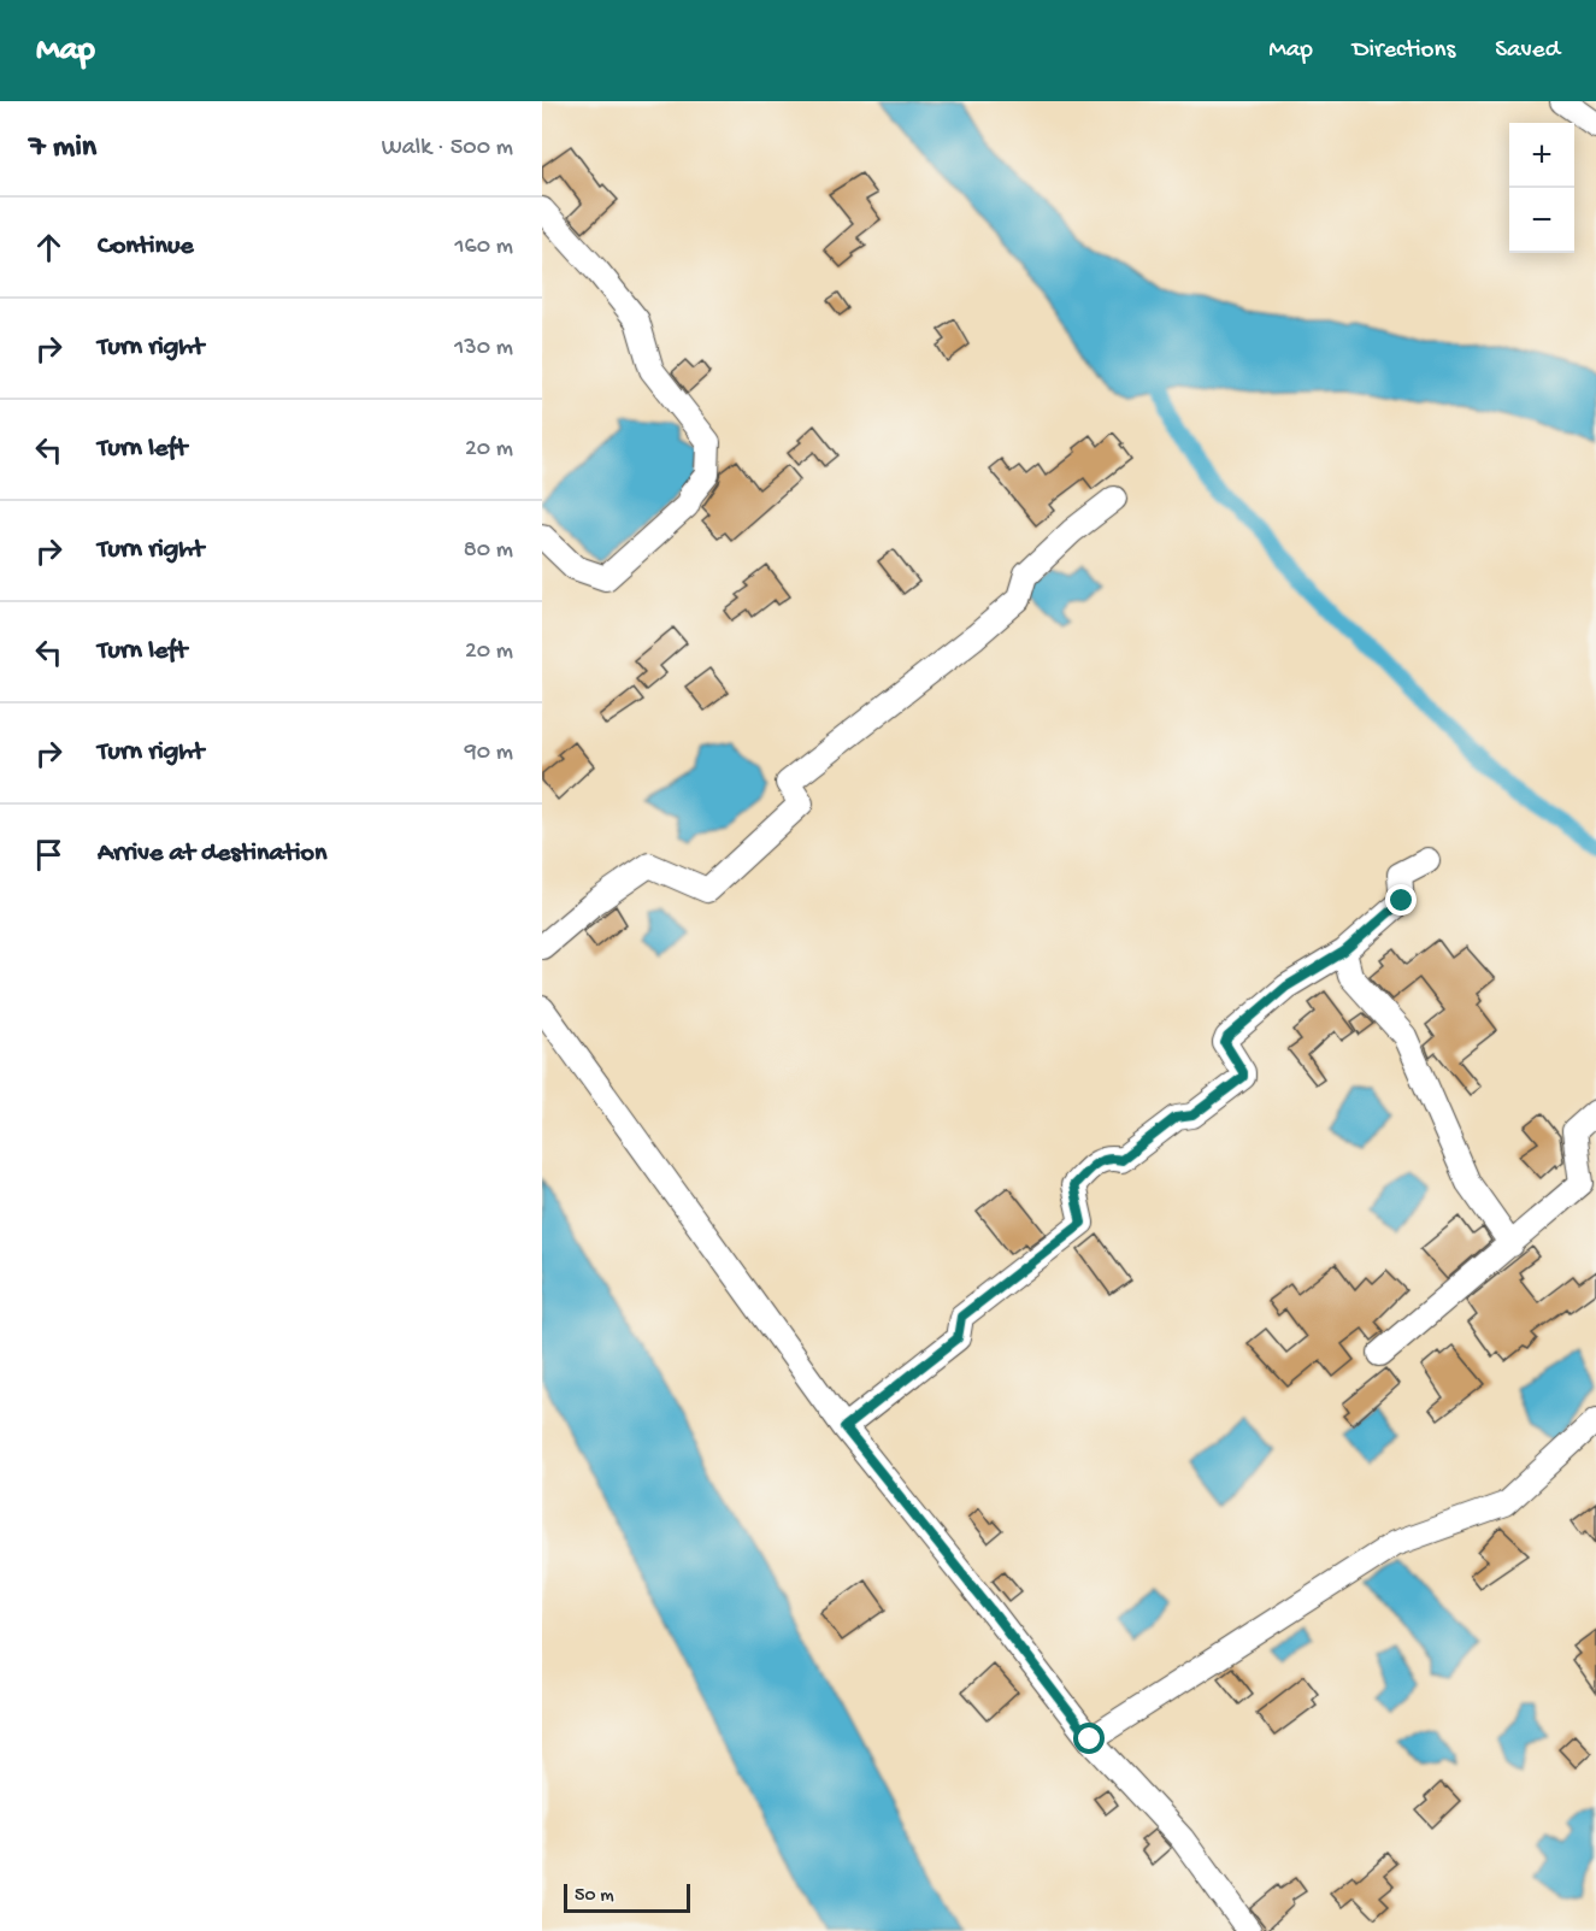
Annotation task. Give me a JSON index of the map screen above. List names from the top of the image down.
{
  "scale_bar": "50 m",
  "page": {
    "header": "Map",
    "nav": ["Map", "Directions", "Saved"],
    "heading": ["7 min", "Walk · 500 m"],
    "map_buttons": ["+", "−"],
    "list": [
      ["Continue", "160 m"],
      ["Turn right", "130 m"],
      ["Turn left", "20 m"],
      ["Turn right", "80 m"],
      ["Turn left", "20 m"],
      ["Turn right", "90 m"],
      "Arrive at destination"
    ],
    "scale": "50 m"
  }
}
